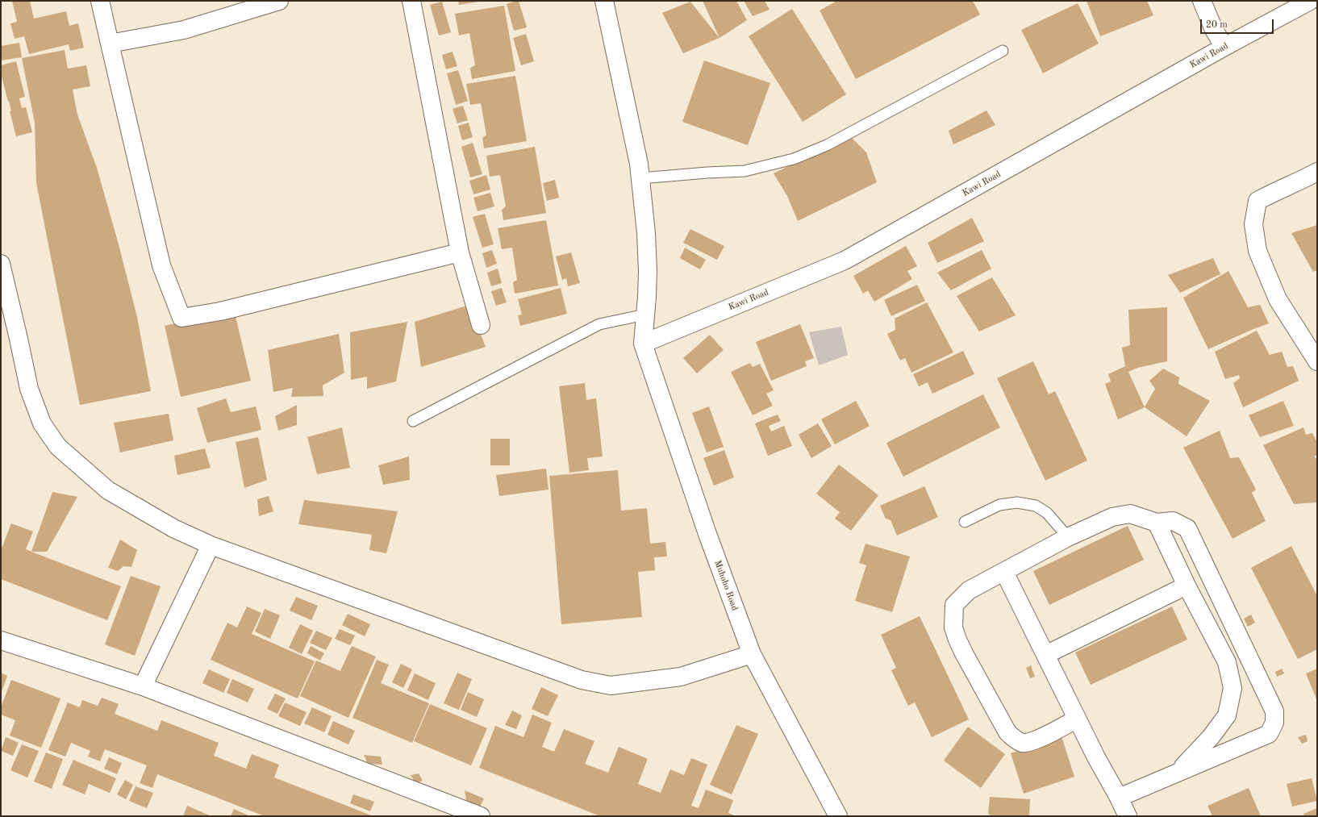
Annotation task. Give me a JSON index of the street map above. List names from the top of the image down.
{
  "streets": {
    "street": ["Kawi Road", "Muhoho Road"]
  },
  "crossings": [
    ["Kawi Road", "Muhoho Road"]
  ],
  "scale_bar": "20 m"
}
